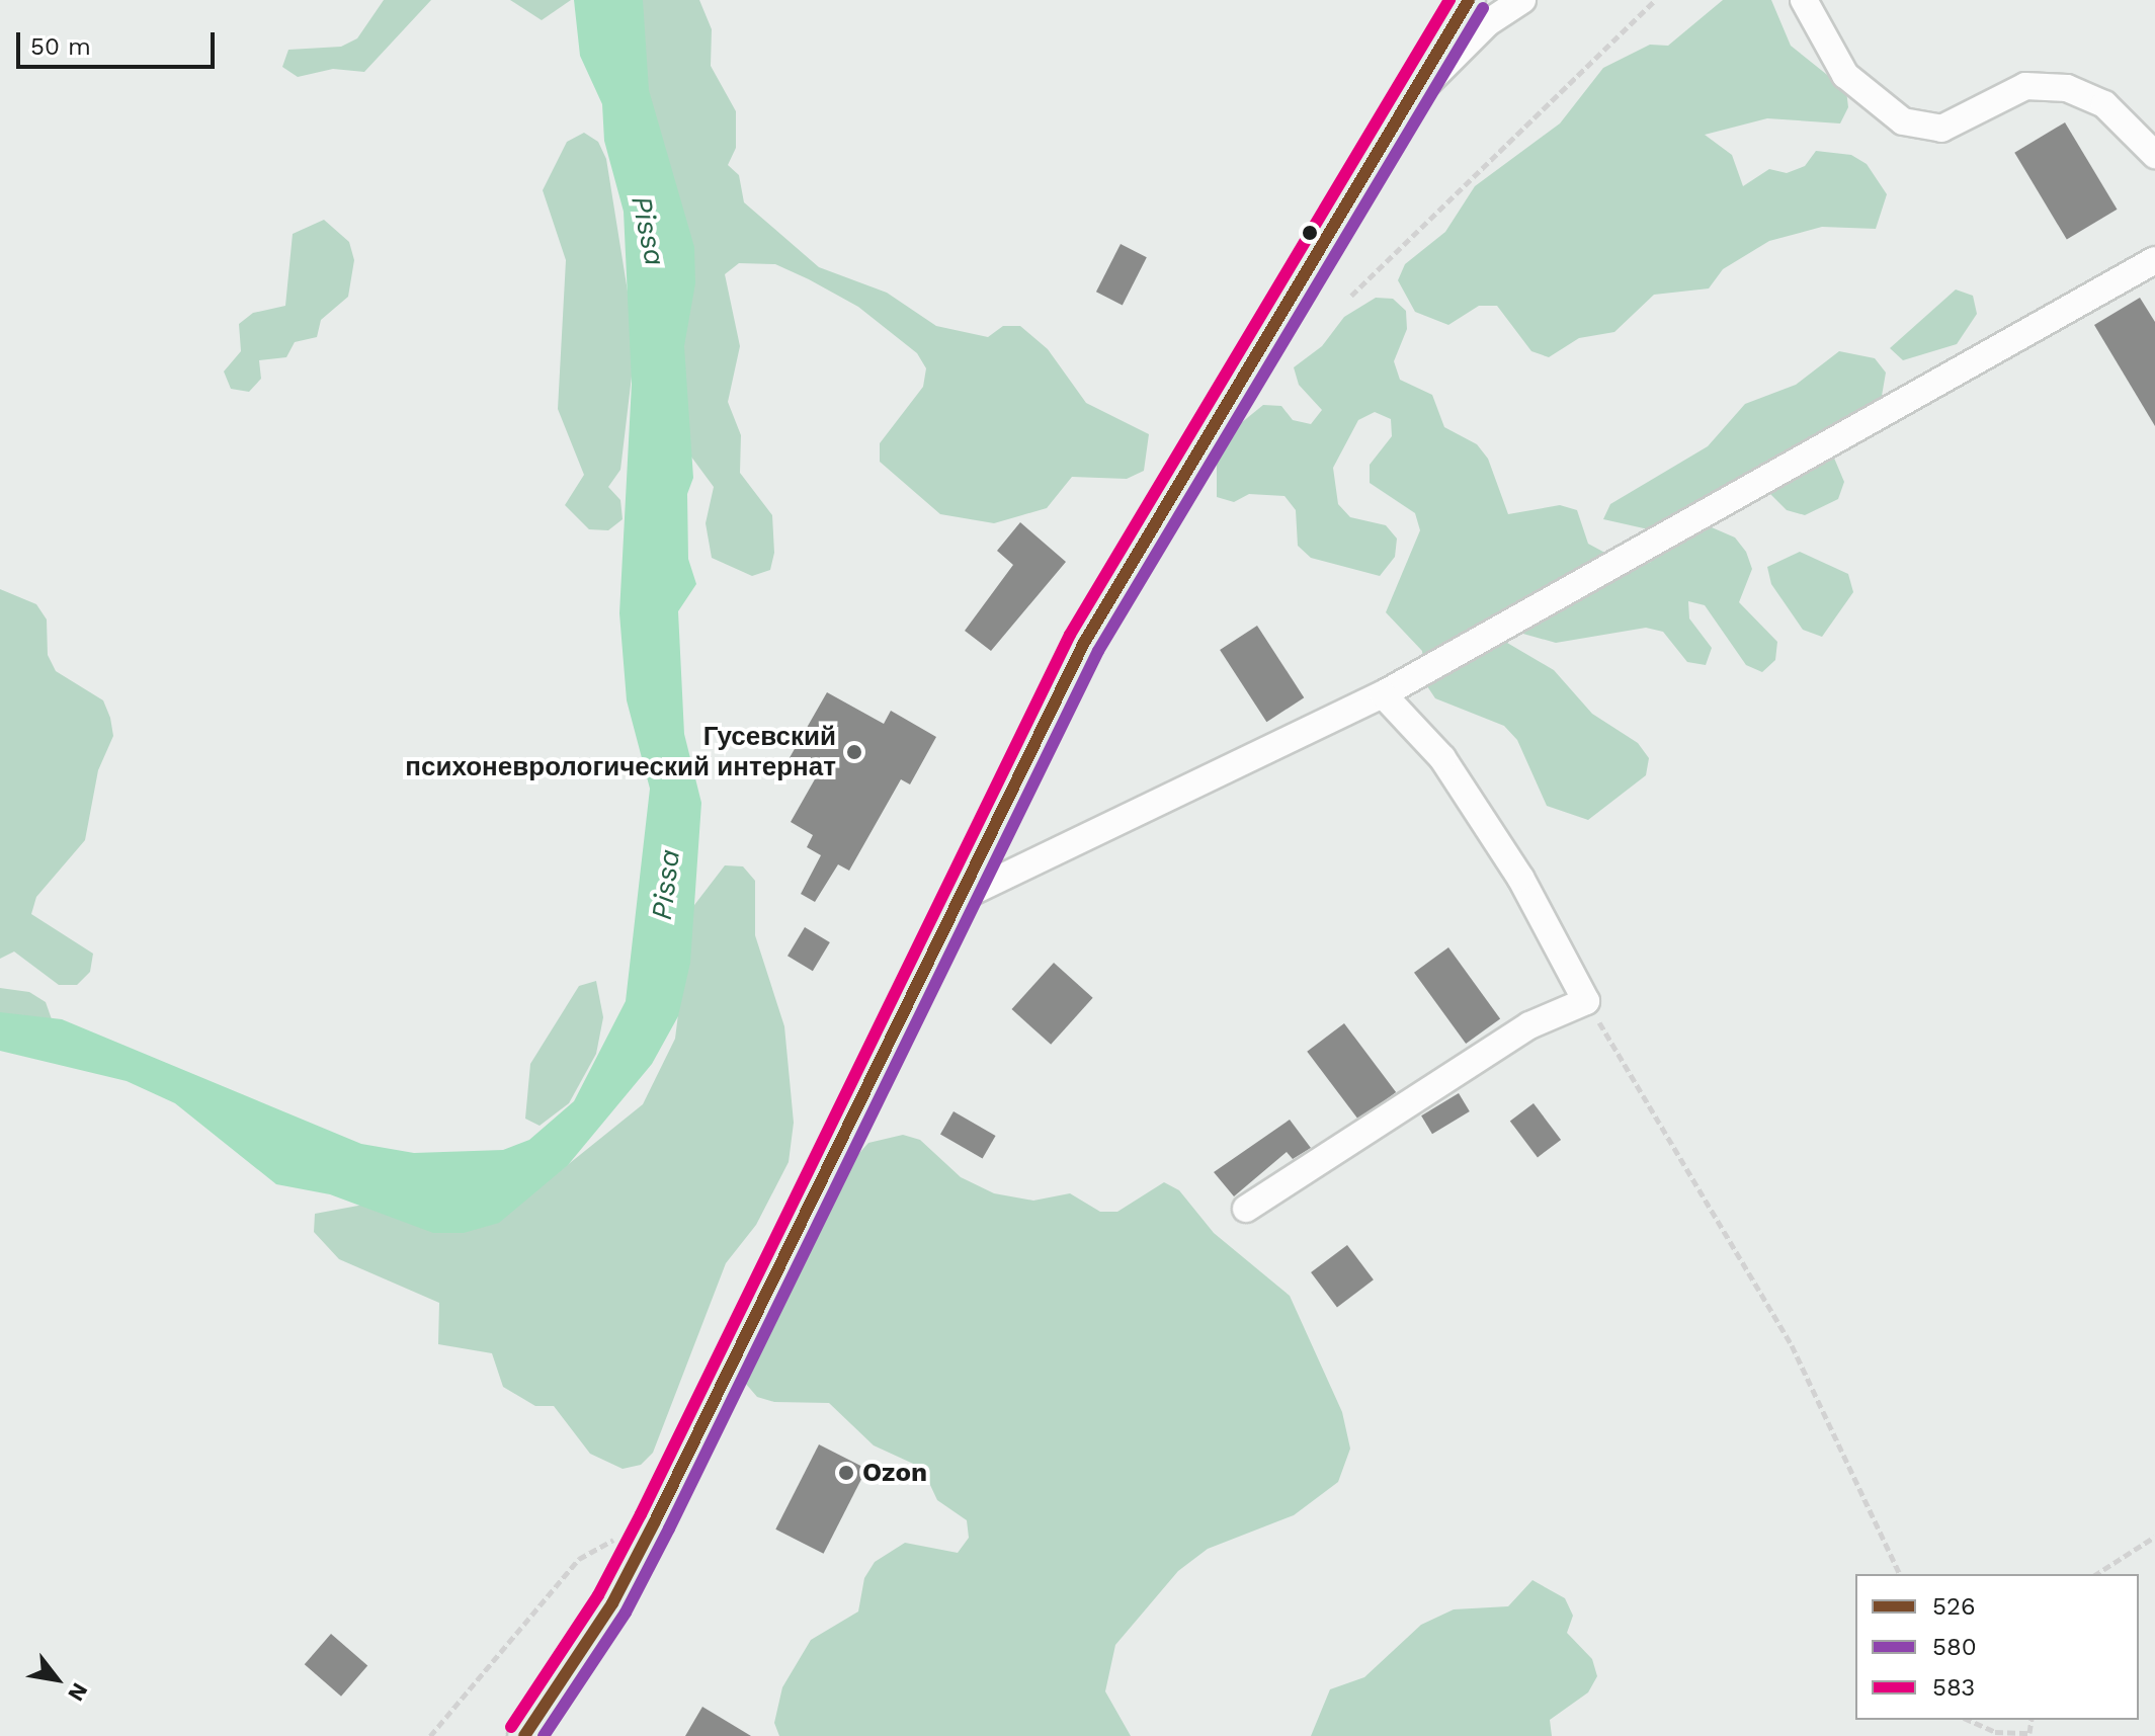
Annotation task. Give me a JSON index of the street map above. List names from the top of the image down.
{
  "water": ["Pissa"],
  "places": ["Гусевский психоневрологический интернат", "Ozon"],
  "lines": ["transit line 526", "transit line 583", "transit line 580"],
  "legend": ["526", "580", "583"],
  "scale_bar": "50 m",
  "north": "bottom right"
}
